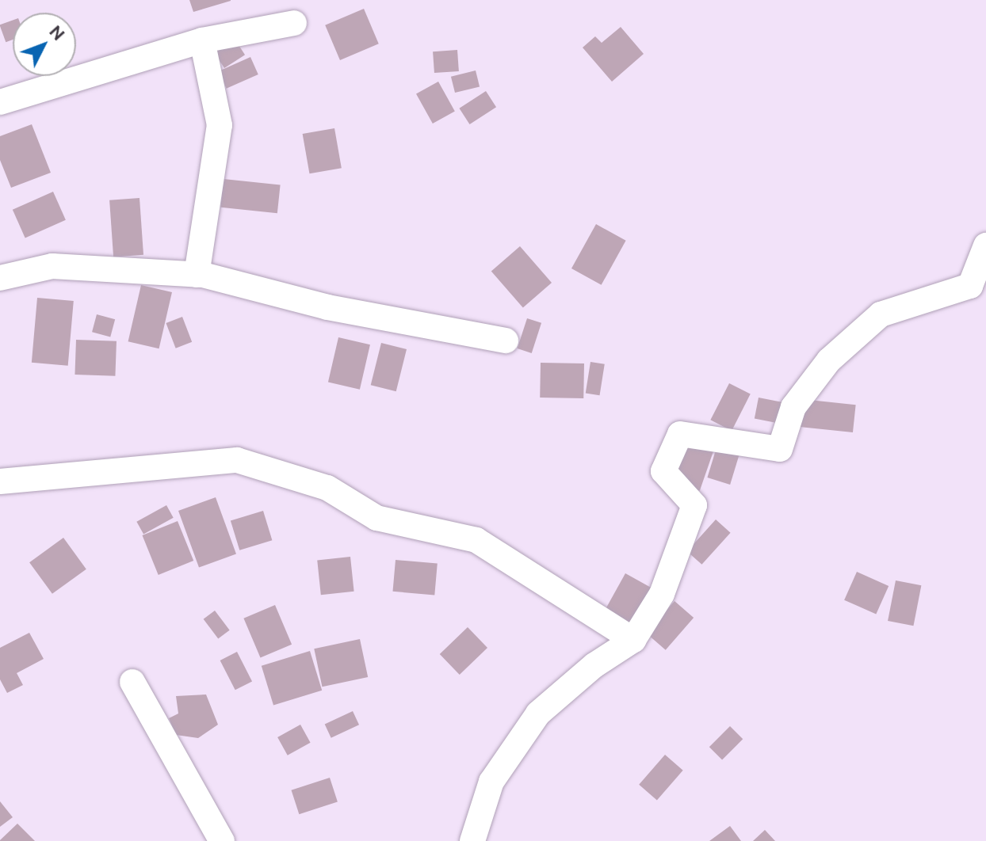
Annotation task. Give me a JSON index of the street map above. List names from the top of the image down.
{
  "north": "top right"
}
